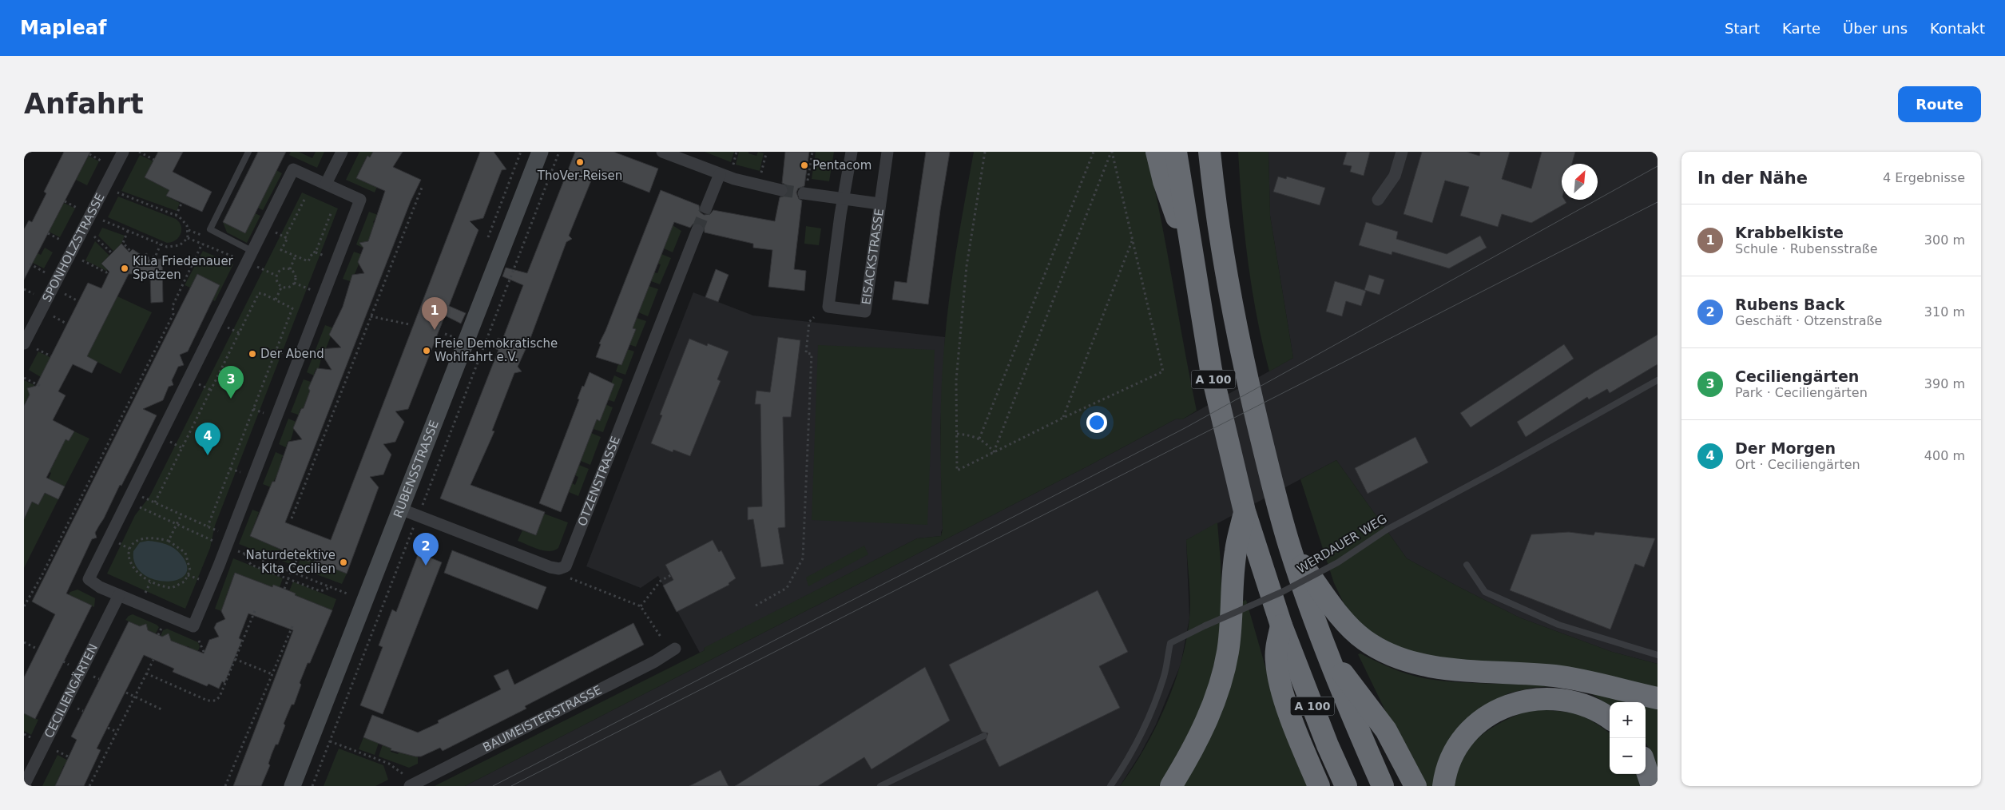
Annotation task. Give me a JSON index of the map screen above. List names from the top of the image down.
{
  "streets": {
    "highway": ["A 100"],
    "street": [
      "SPONHOLZSTRASSE",
      "EISACKSTRASSE",
      "RUBENSSTRASSE",
      "OTZENSTRASSE",
      "CECILIENGÄRTEN",
      "BAUMEISTERSTRASSE"
    ],
    "lane": ["WERDAUER WEG"]
  },
  "crossings": [
    ["RUBENSSTRASSE", "OTZENSTRASSE"]
  ],
  "places": [
    "ThoVer-Reisen",
    "Pentacom",
    "KiLa Friedenauer Spatzen",
    "Freie Demokratische Wohlfahrt e.V.",
    "Der Abend",
    "Naturdetektive Kita Cecilien"
  ],
  "north": "top right",
  "page": {
    "header": "Mapleaf",
    "nav": [
      "Start",
      "Karte",
      "Über uns",
      "Kontakt"
    ],
    "buttons": "Route",
    "title": "Anfahrt",
    "heading": ["In der Nähe", "4 Ergebnisse"],
    "list": [
      {
        "mark": "1",
        "name": "Krabbelkiste",
        "note": "Schule · Rubensstraße",
        "value": "300 m"
      },
      {
        "mark": "2",
        "name": "Rubens Back",
        "note": "Geschäft · Otzenstraße",
        "value": "310 m"
      },
      {
        "mark": "3",
        "name": "Ceciliengärten",
        "note": "Park · Ceciliengärten",
        "value": "390 m"
      },
      {
        "mark": "4",
        "name": "Der Morgen",
        "note": "Ort · Ceciliengärten",
        "value": "400 m"
      }
    ],
    "pins": [
      "1",
      "3",
      "4",
      "2"
    ],
    "map_buttons": ["+", "−"]
  }
}
